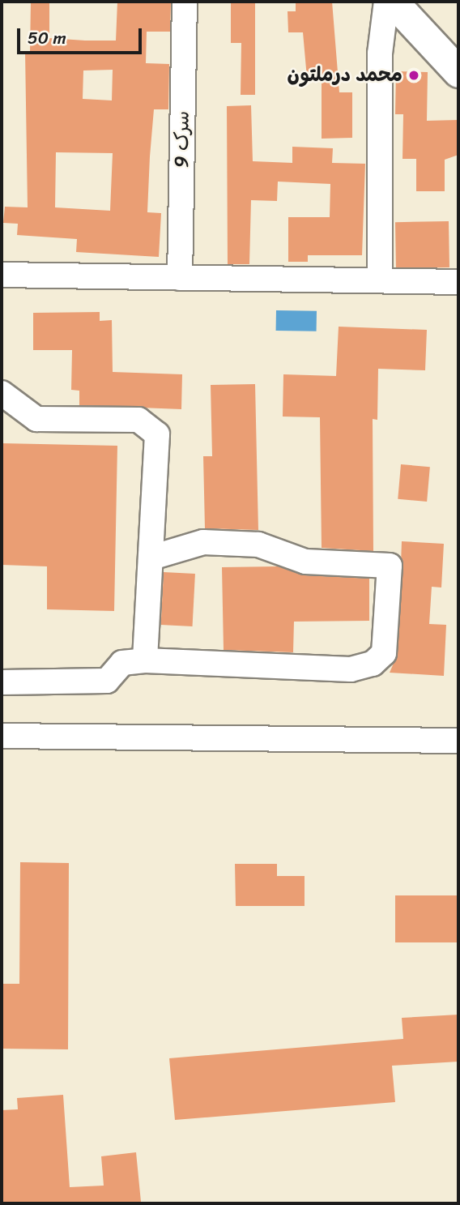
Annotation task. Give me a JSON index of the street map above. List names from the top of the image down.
{
  "streets": {
    "street": ["سرک 9"]
  },
  "places": ["محمد درملتون"],
  "scale_bar": "50 m"
}
